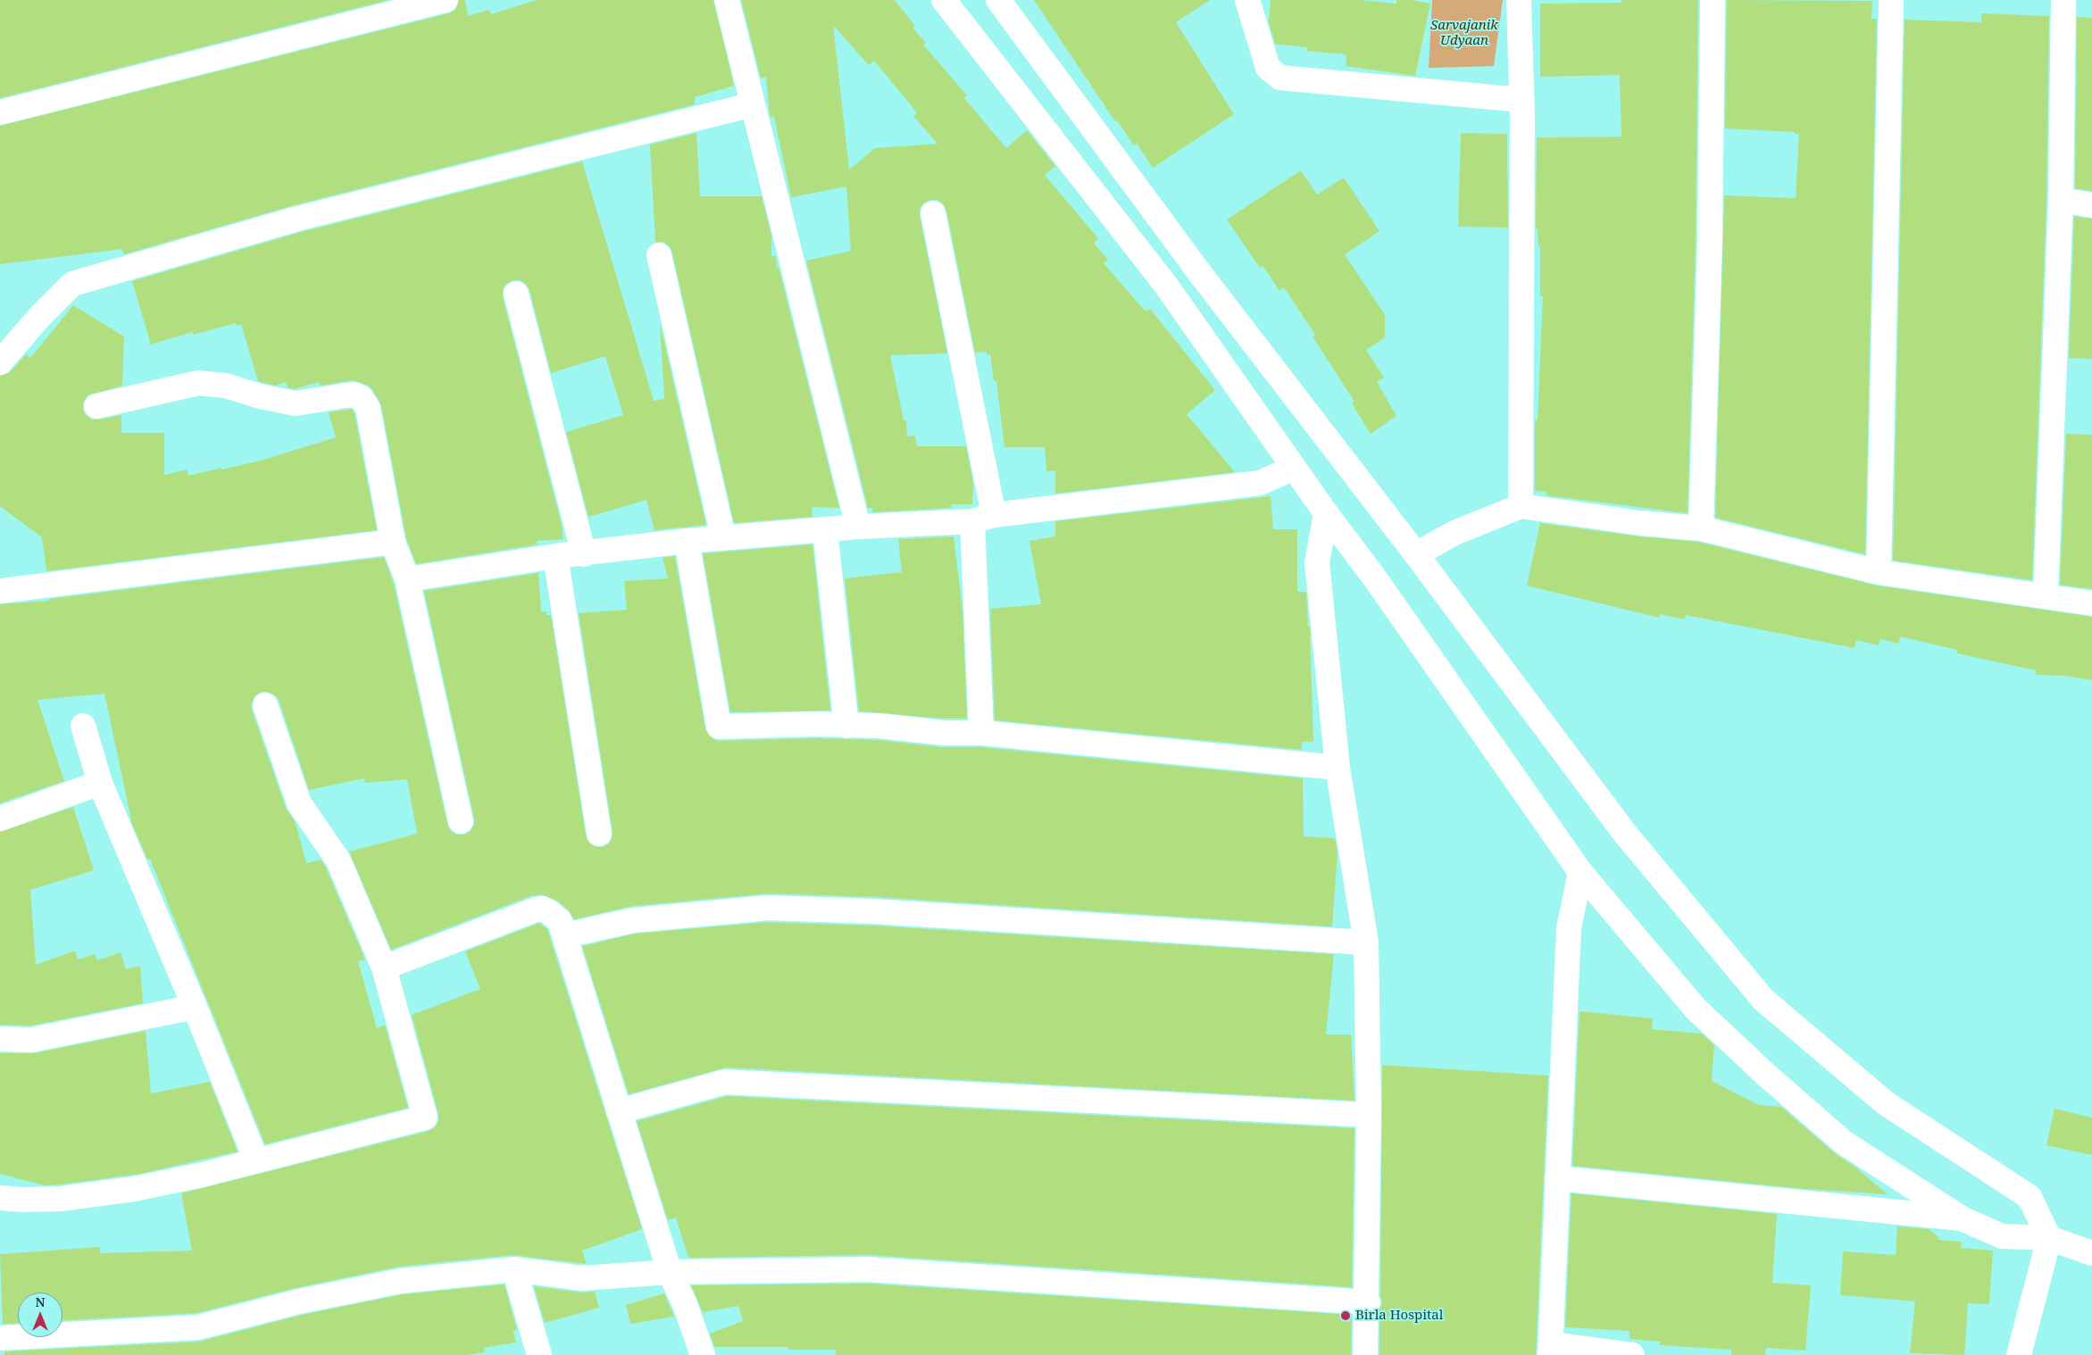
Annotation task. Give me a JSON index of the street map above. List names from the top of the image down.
{
  "parks": ["Sarvajanik Udyaan"],
  "places": ["Birla Hospital"],
  "north": "top"
}
